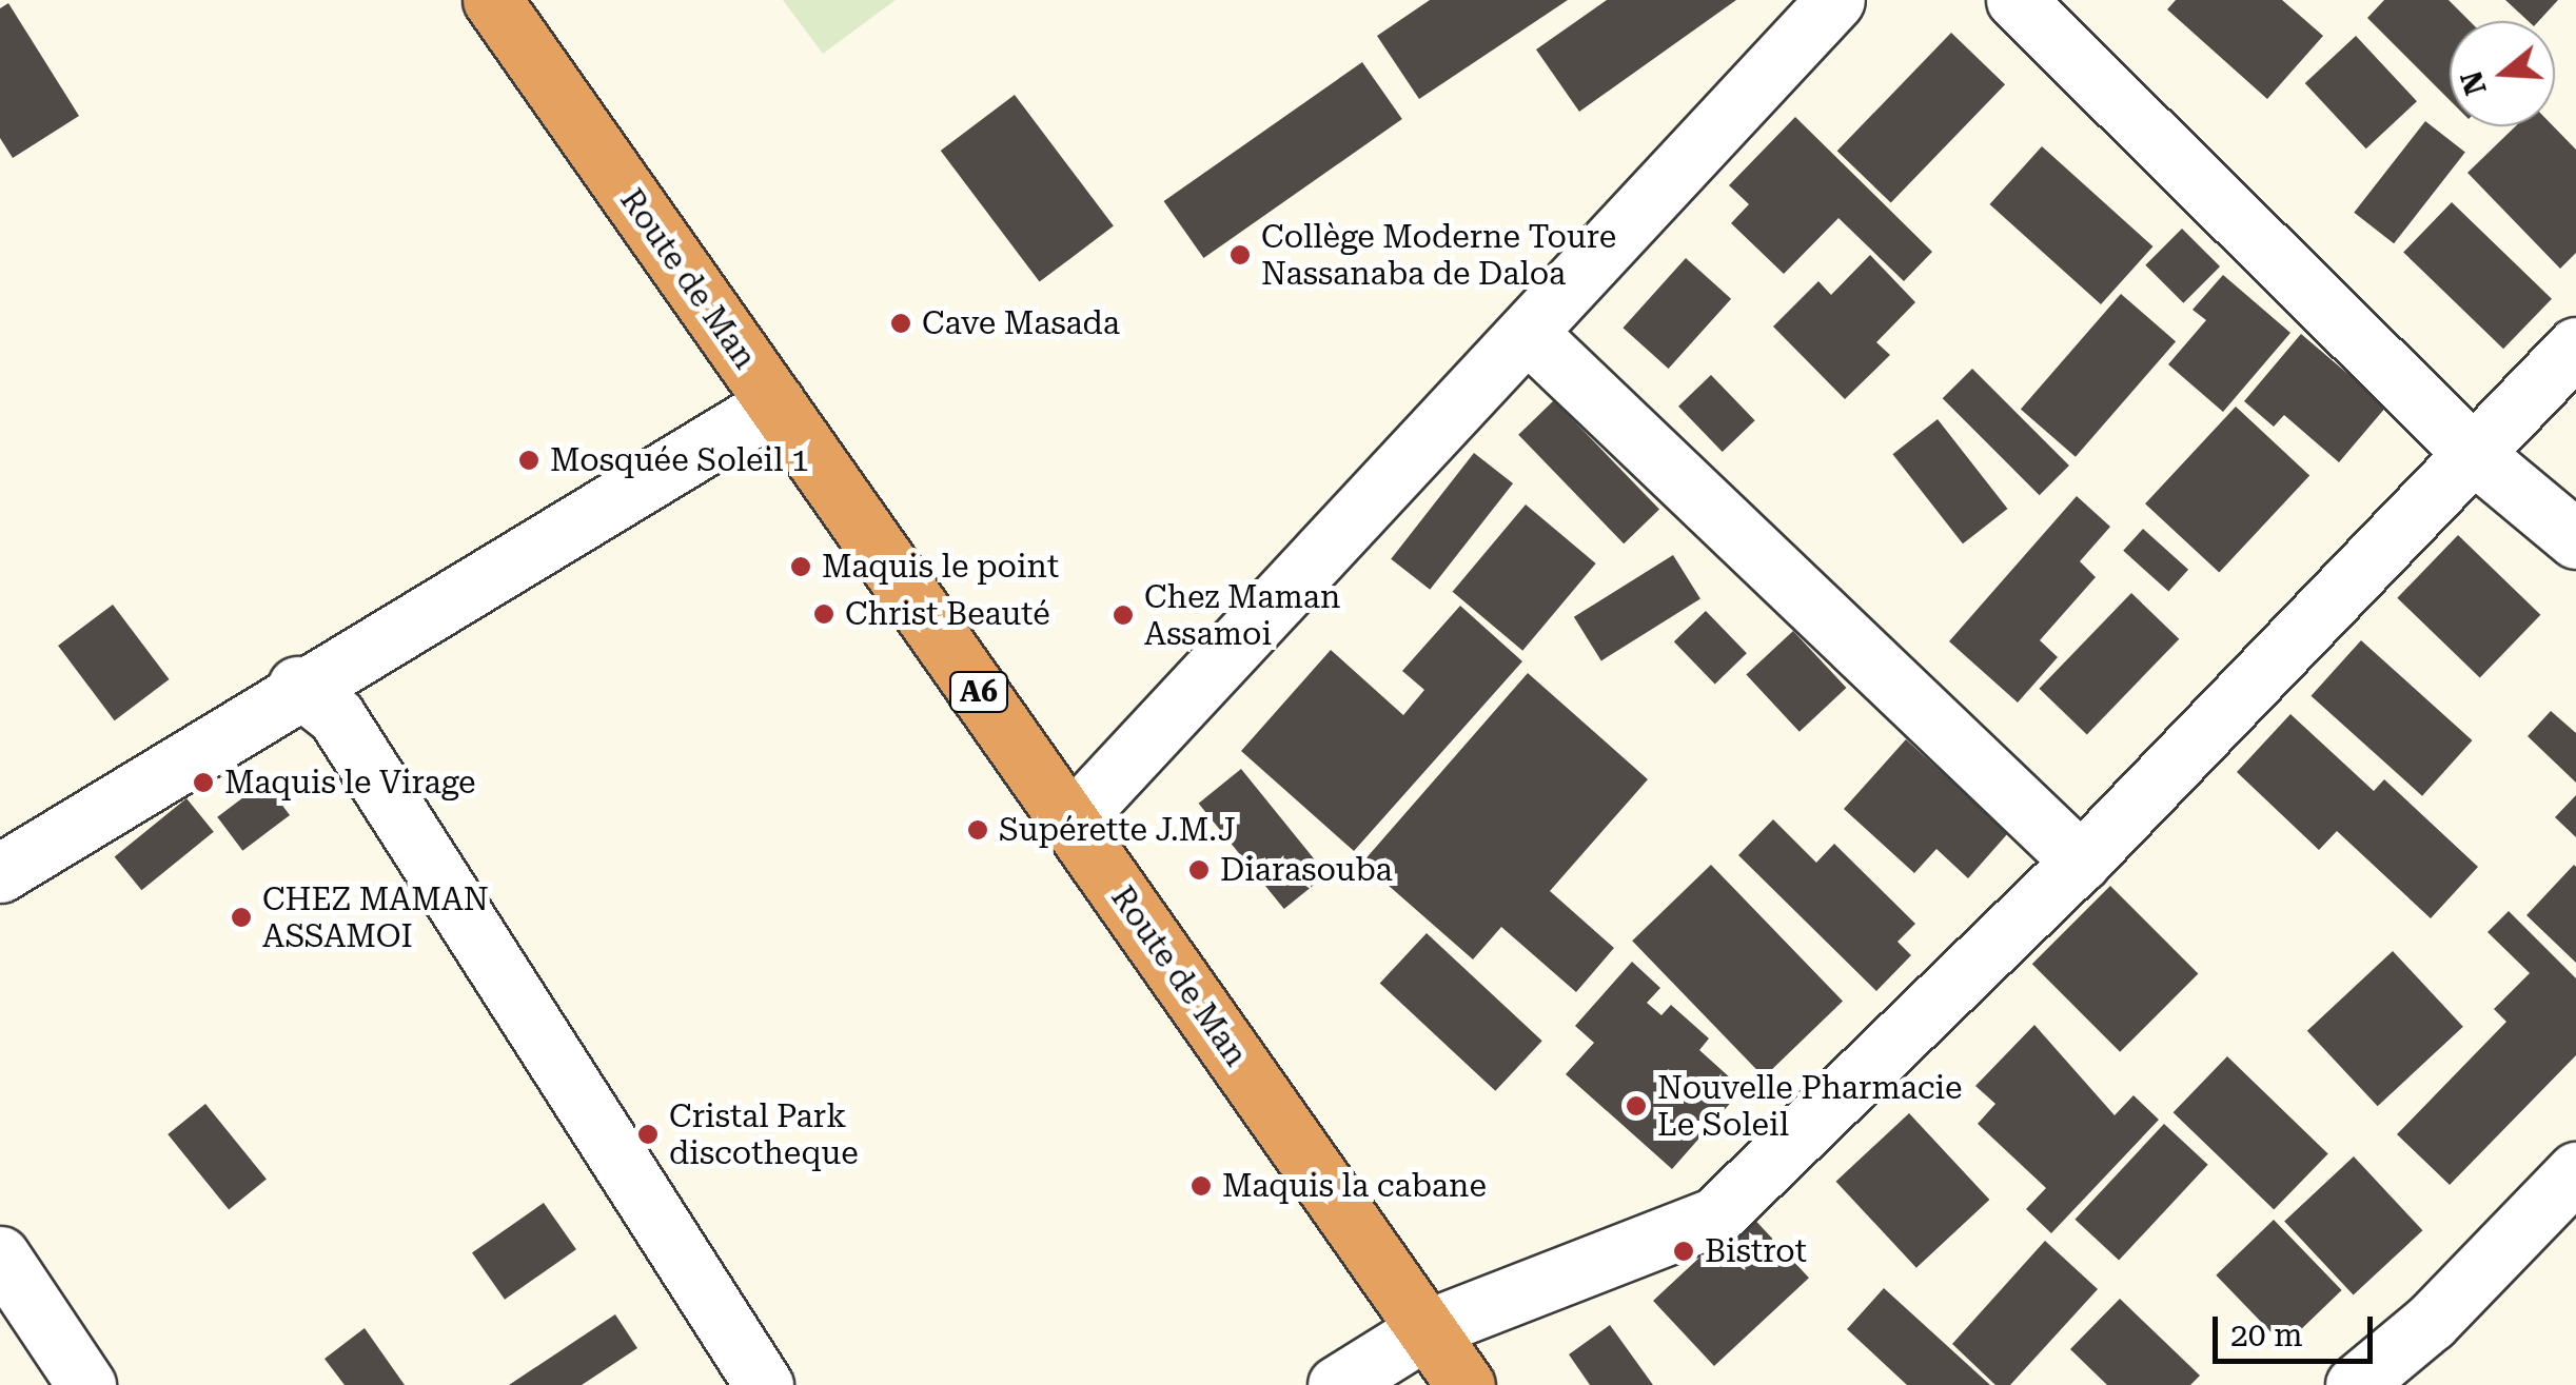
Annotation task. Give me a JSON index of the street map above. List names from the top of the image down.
{
  "streets": {
    "highway": ["Route de Man", "A6"]
  },
  "places": [
    "Collège Moderne Toure Nassanaba de Daloa",
    "Cave Masada",
    "Mosquée Soleil 1",
    "Maquis le point",
    "Christ Beauté",
    "Chez Maman Assamoi",
    "Maquis le Virage",
    "Supérette J.M.J",
    "Diarasouba",
    "CHEZ MAMAN ASSAMOI",
    "Nouvelle Pharmacie Le Soleil",
    "Cristal Park discotheque",
    "Maquis la cabane",
    "Bistrot"
  ],
  "scale_bar": "20 m",
  "north": "left"
}
